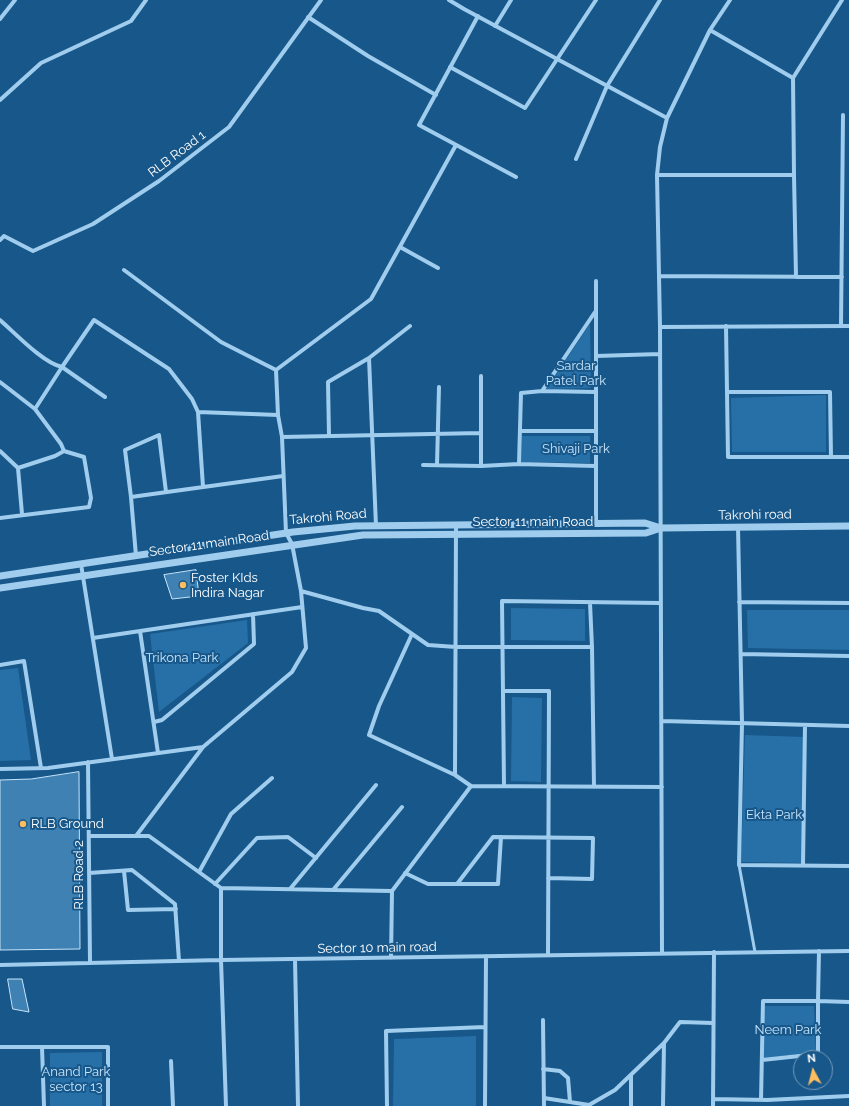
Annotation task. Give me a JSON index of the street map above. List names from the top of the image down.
{
  "streets": {
    "street": [
      "RLB Road 1",
      "Takrohi road",
      "Takrohi Road",
      "Sector 11 main Road",
      "RLB Road 2",
      "Sector 10 main road"
    ]
  },
  "crossings": [
    ["Takrohi road", "Takrohi Road"],
    ["Takrohi road", "Sector 11 main Road"],
    ["Takrohi Road", "Sector 11 main Road"],
    ["RLB Road 2", "Sector 10 main road"]
  ],
  "parks": [
    "Sardar Patel Park",
    "Shivaji Park",
    "Trikona Park",
    "Ekta Park",
    "Neem Park",
    "Anand Park sector 13"
  ],
  "places": ["Foster KIds Indira Nagar", "RLB Ground"],
  "north": "top"
}
